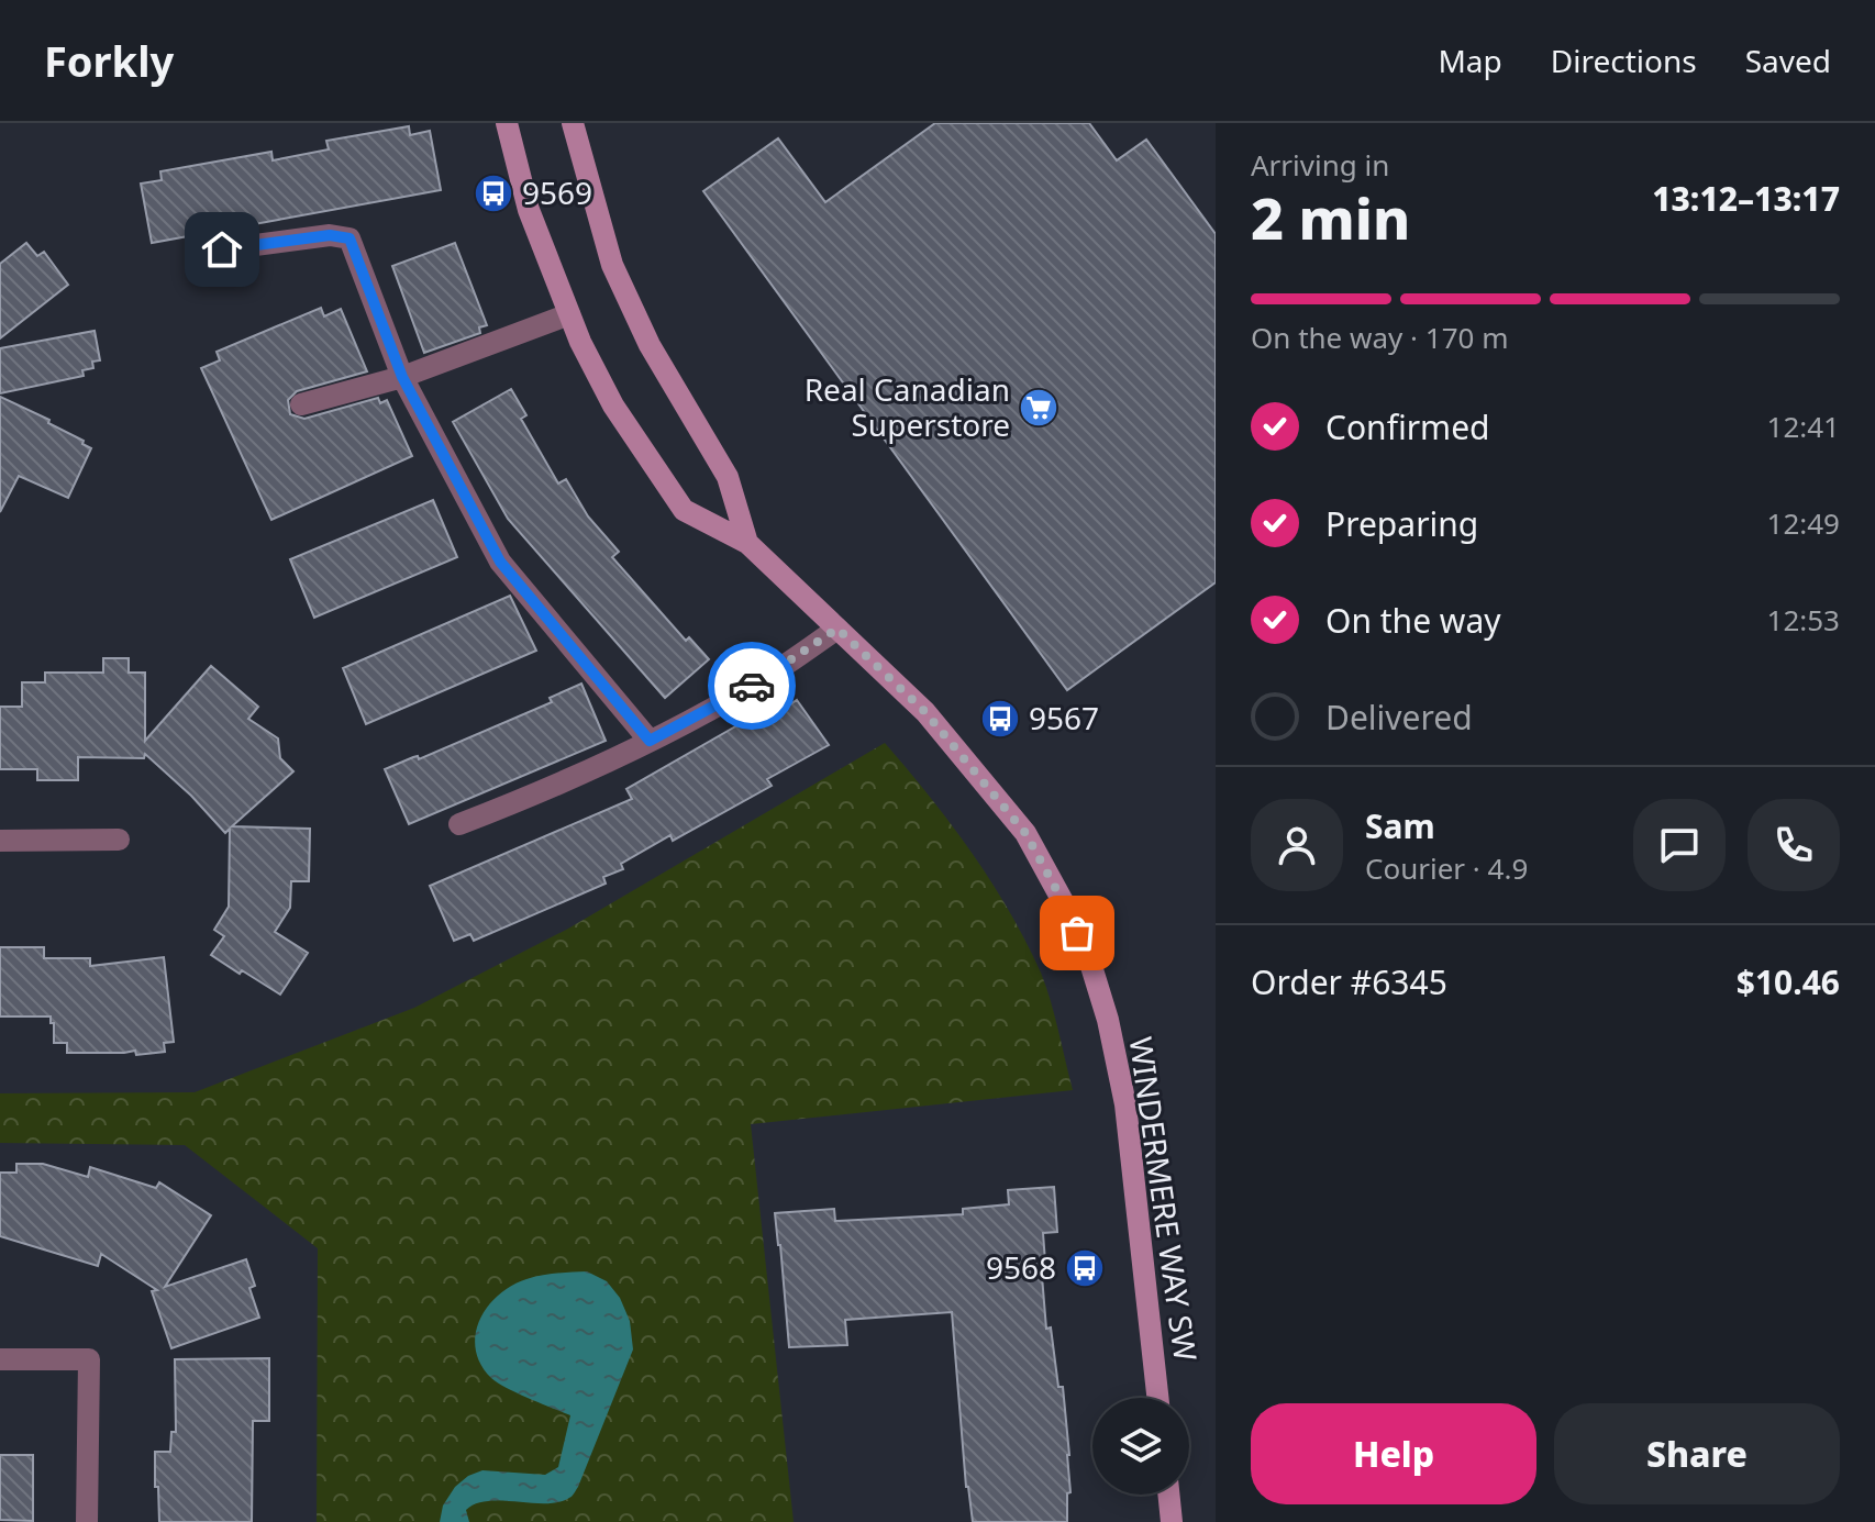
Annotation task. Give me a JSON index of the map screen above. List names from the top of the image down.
{
  "streets": {
    "street": ["WINDERMERE WAY SW"]
  },
  "places": {
    "bus stop": ["9569", "9567", "9568"],
    "supermarket": ["Real Canadian Superstore"]
  },
  "page": {
    "header": "Forkly",
    "nav": ["Map", "Directions", "Saved"],
    "heading": ["2 min", "Arriving in", "13:12–13:17"],
    "panel": [
      "Sam",
      "Courier · 4.9",
      "Order #6345",
      "$10.46"
    ],
    "bar": "On the way · 170 m",
    "list": [
      ["Confirmed", "12:41"],
      ["Preparing", "12:49"],
      ["On the way", "12:53"],
      "Delivered"
    ],
    "buttons": ["Help", "Share"]
  }
}
